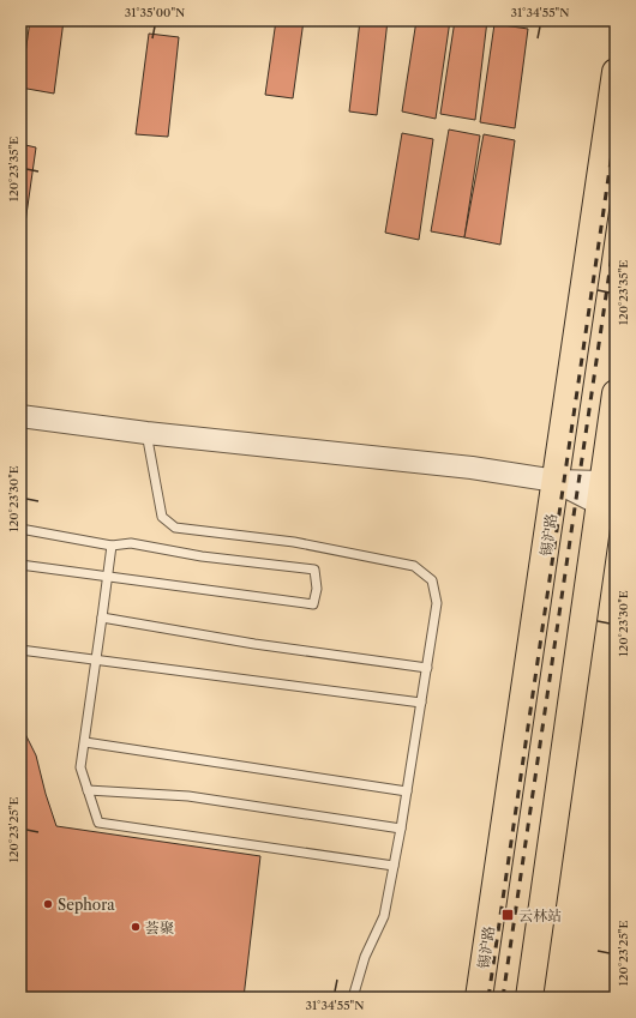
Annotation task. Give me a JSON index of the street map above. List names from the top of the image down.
{
  "streets": {
    "main road": ["锡沪路"]
  },
  "places": {
    "other": ["Sephora", "荟聚"],
    "transit": ["云林站"]
  },
  "coordinates": [
    "31°35'00\"N",
    "31°34'55\"N",
    "120°23'35\"E",
    "120°23'30\"E",
    "120°23'25\"E"
  ]
}
